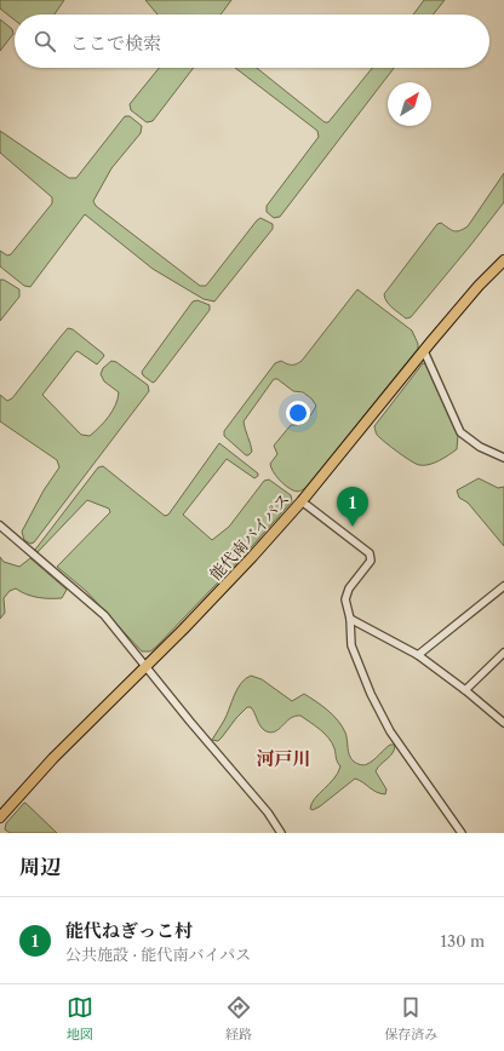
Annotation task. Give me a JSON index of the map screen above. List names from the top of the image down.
{
  "streets": {
    "highway": ["能代南バイパス"]
  },
  "districts": ["河戸川"],
  "north": "top right",
  "page": {
    "search": "ここで検索",
    "pins": "1",
    "heading": "周辺",
    "list": [
      {
        "mark": "1",
        "name": "能代ねぎっこ村",
        "note": "公共施設 · 能代南バイパス",
        "value": "130 m"
      }
    ],
    "nav": ["地図", "経路", "保存済み"]
  }
}
